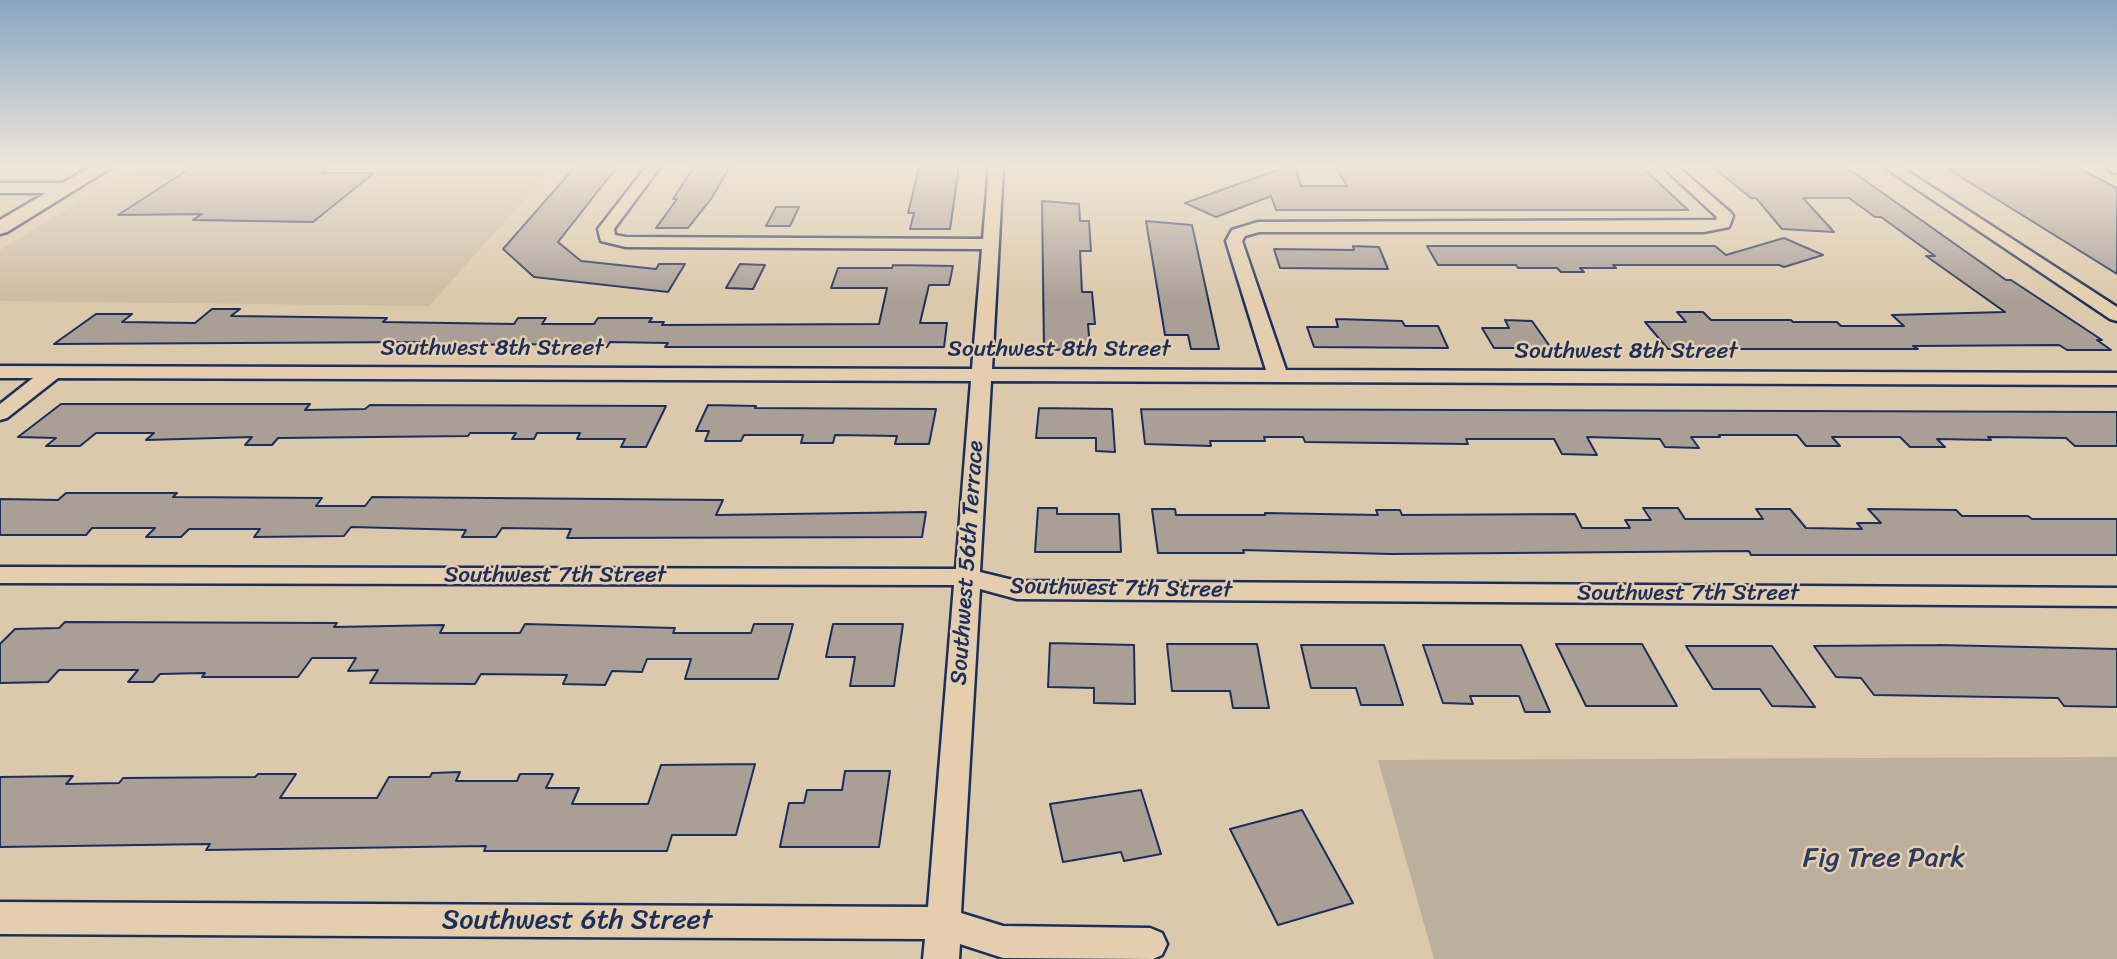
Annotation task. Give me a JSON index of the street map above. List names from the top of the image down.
{
  "streets": {
    "street": [
      "Southwest 8th Street",
      "Southwest 56th Terrace",
      "Southwest 7th Street",
      "Southwest 6th Street"
    ]
  },
  "crossings": [
    ["Southwest 8th Street", "Southwest 56th Terrace"],
    ["Southwest 56th Terrace", "Southwest 7th Street"],
    ["Southwest 56th Terrace", "Southwest 6th Street"]
  ],
  "parks": ["Fig Tree Park"]
}
